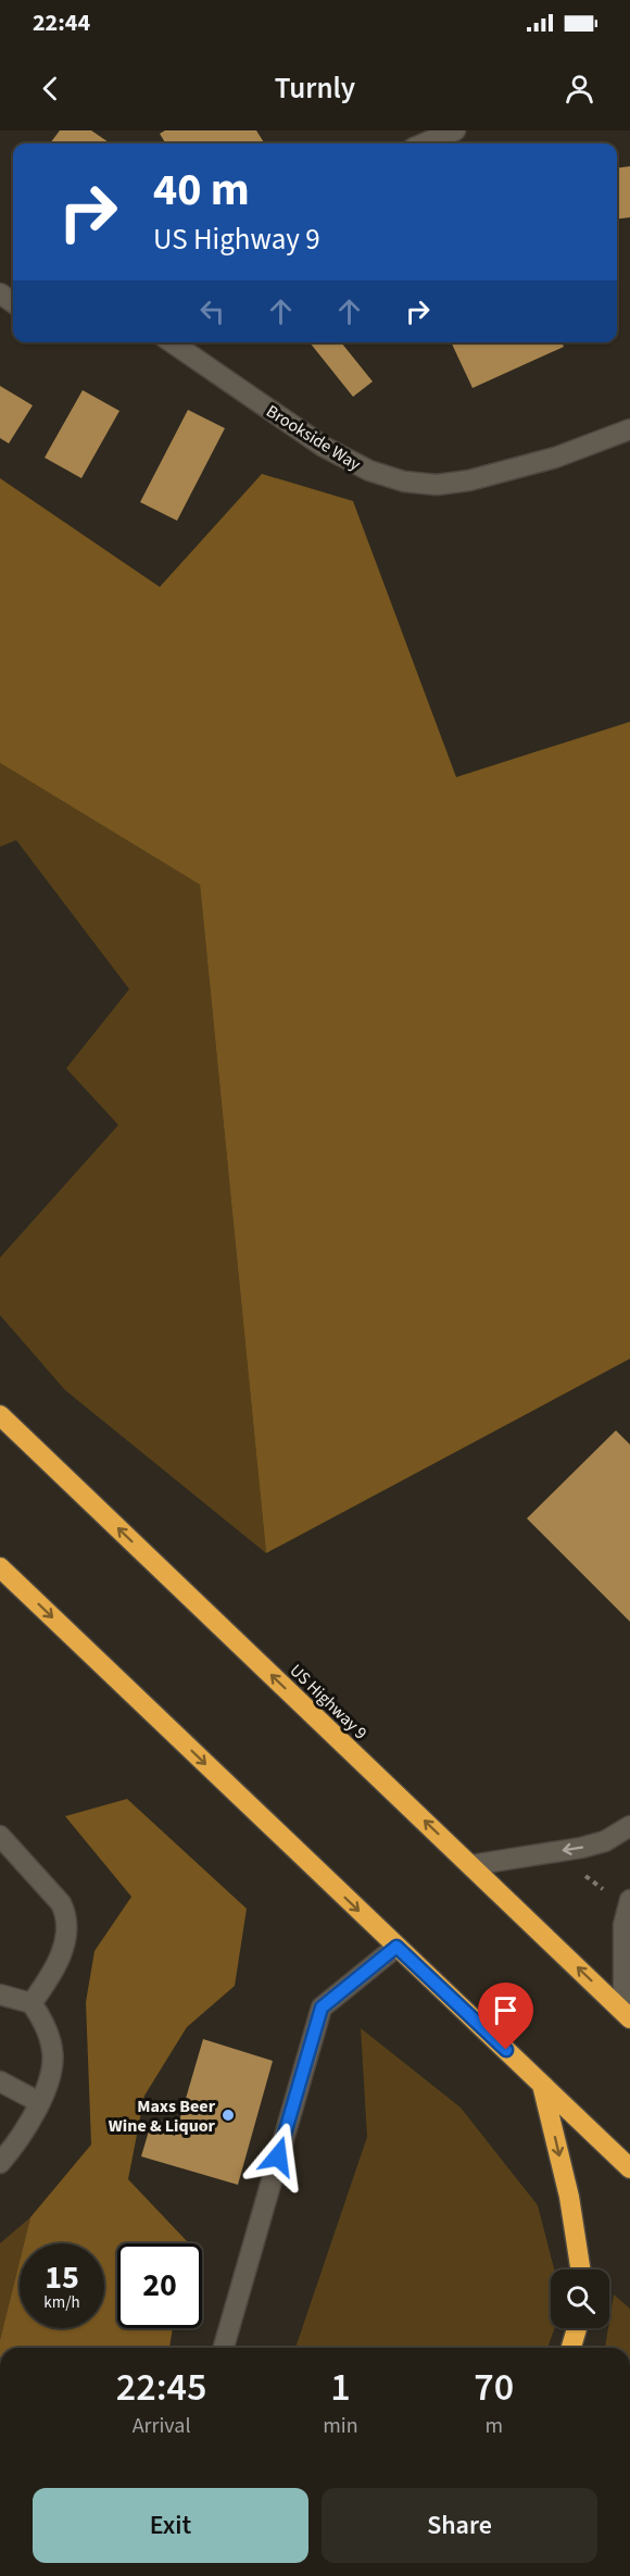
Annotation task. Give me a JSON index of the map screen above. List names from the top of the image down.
{
  "streets": {
    "highway": ["US Highway 9"],
    "street": ["Brookside Way"]
  },
  "places": ["Maxs Beer Wine & Liquor"],
  "page": {
    "status": "22:44",
    "header": "Turnly",
    "turn": ["40 m", "US Highway 9"],
    "speed": "15 km/h",
    "limit": "20",
    "eta": [
      "22:45",
      "Arrival",
      "1",
      "min",
      "70",
      "m"
    ],
    "buttons": ["Exit", "Share"]
  }
}
